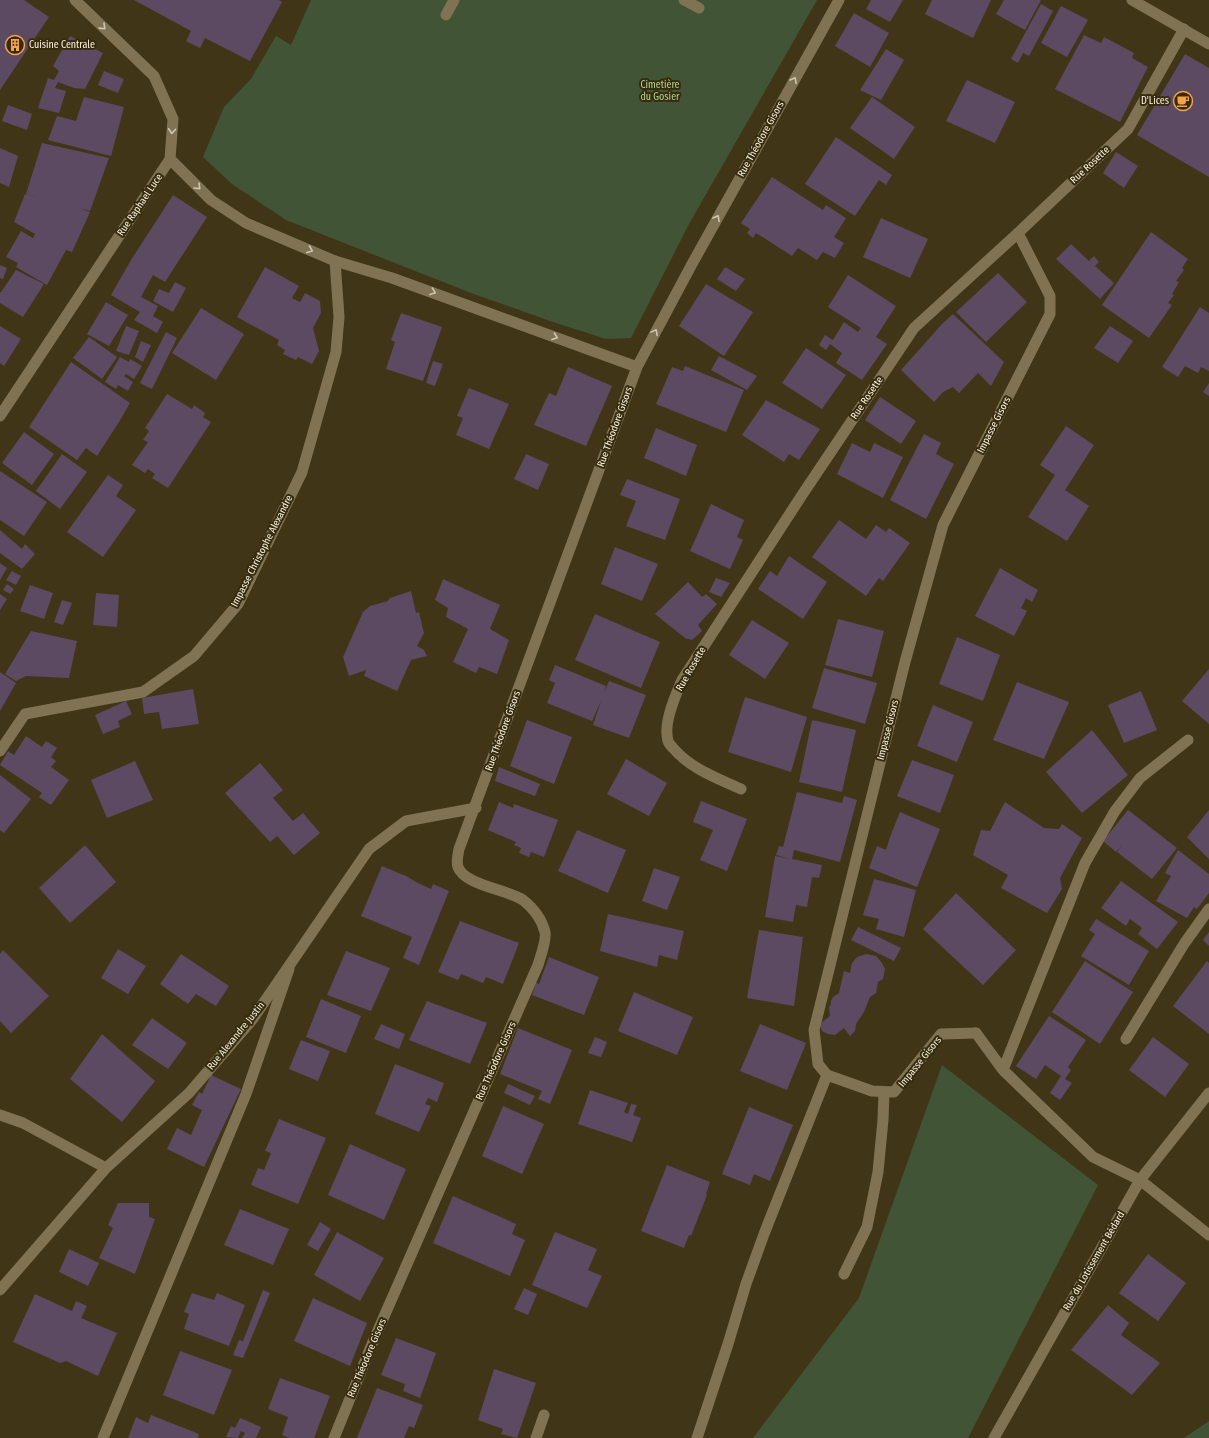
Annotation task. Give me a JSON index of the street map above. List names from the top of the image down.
{
  "streets": {
    "street": [
      "Rue Théodore Gisors",
      "Rue Rosette",
      "Rue Raphael Luce",
      "Impasse Gisors",
      "Impasse Christophe Alexandre",
      "Rue Alexandre Justin",
      "Rue du Lotissement Bédard"
    ]
  },
  "crossings": [
    ["Rue Théodore Gisors", "Rue Alexandre Justin"],
    ["Rue Rosette", "Impasse Gisors"]
  ],
  "one_way": ["Rue Raphael Luce"],
  "parks": ["Cimetière du Gosier"],
  "places": {
    "building": ["Cuisine Centrale"],
    "cafe": ["D'Lices"]
  }
}
